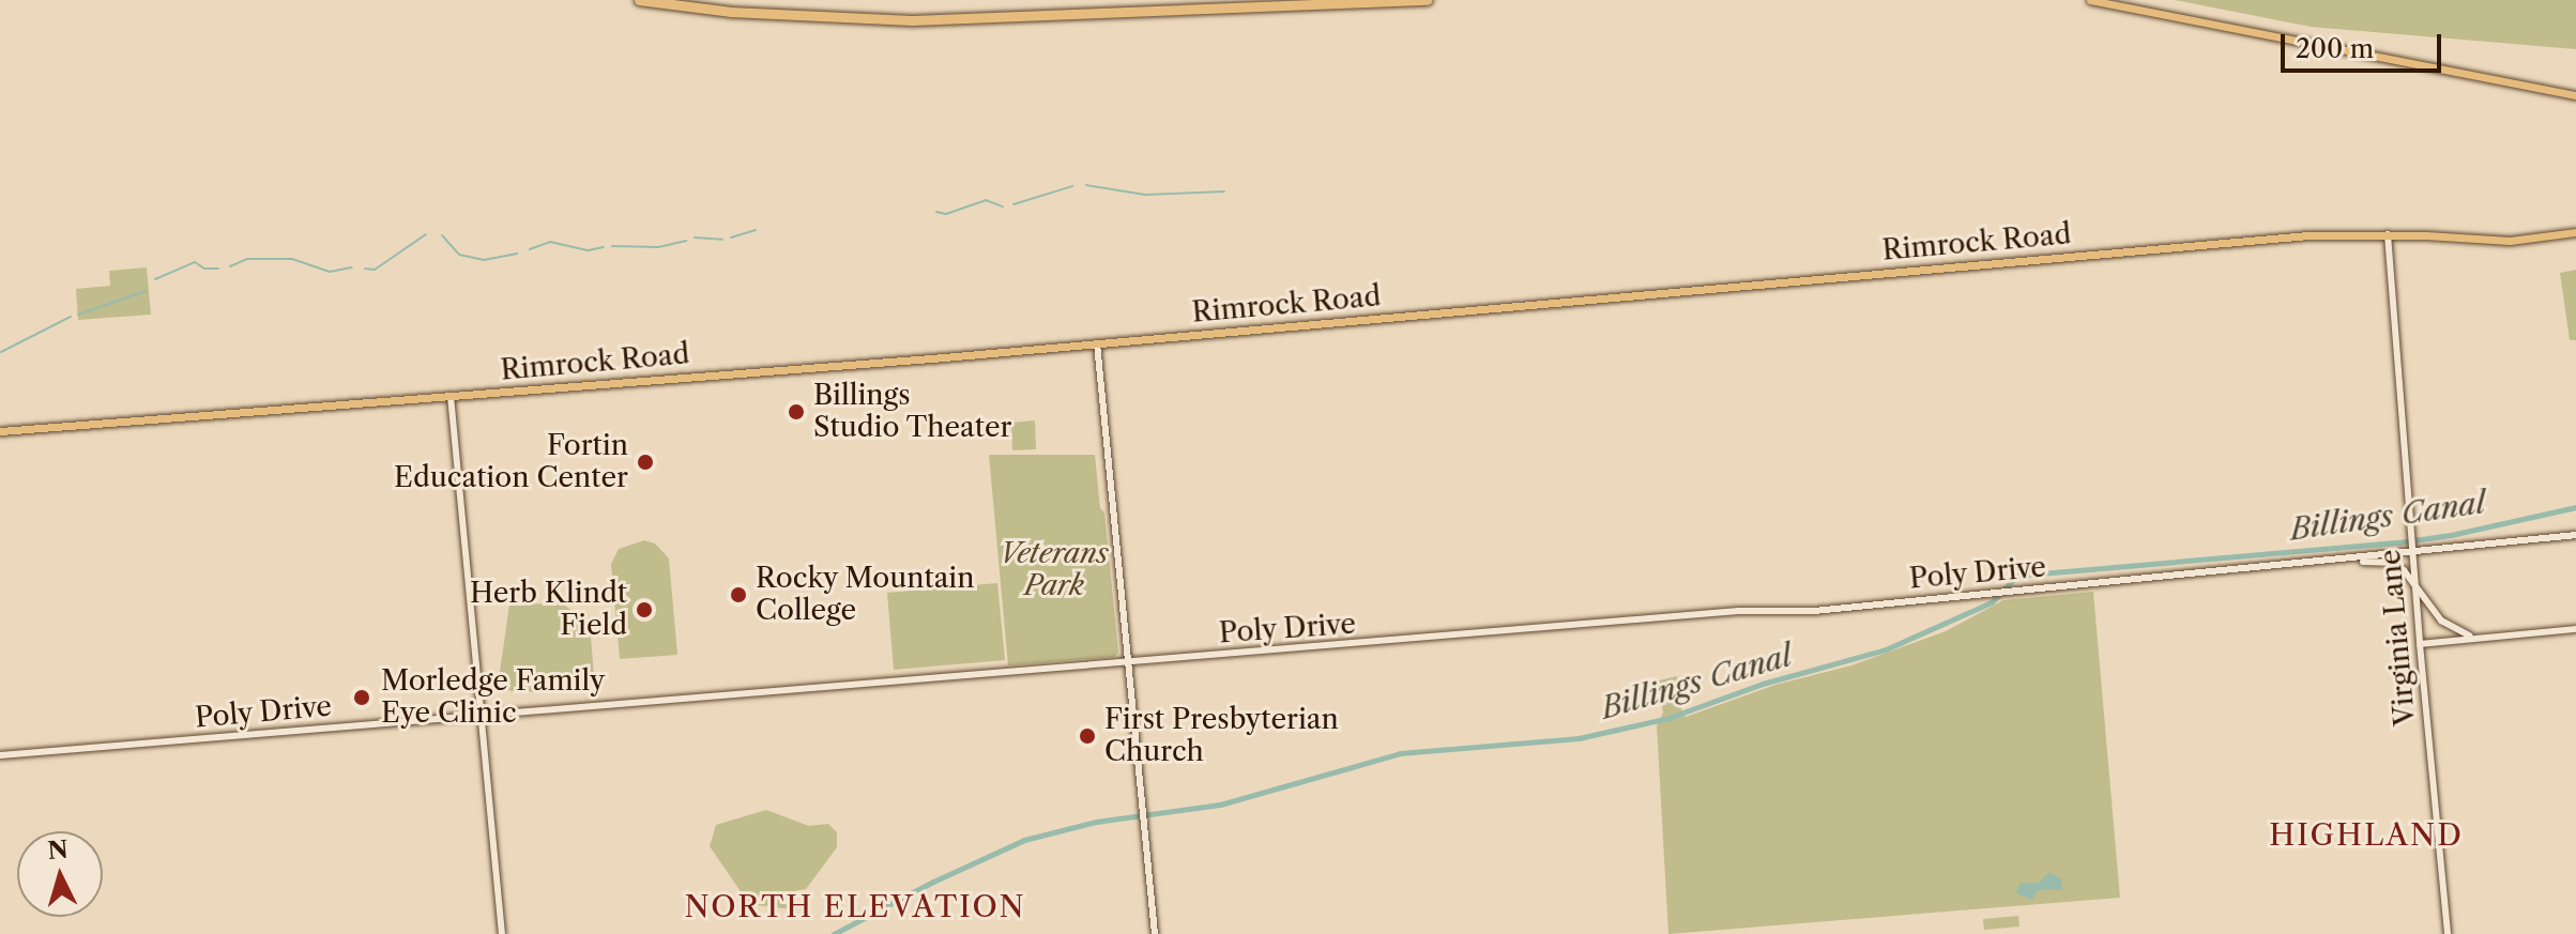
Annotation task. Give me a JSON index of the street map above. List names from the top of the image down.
{
  "streets": {
    "main road": ["Rimrock Road"],
    "street": ["Poly Drive", "Virginia Lane"]
  },
  "crossings": [
    ["Rimrock Road", "Virginia Lane"],
    ["Poly Drive", "Virginia Lane"]
  ],
  "districts": ["HIGHLAND", "NORTH ELEVATION"],
  "water": ["Billings Canal"],
  "parks": ["Veterans Park"],
  "places": [
    "Billings Studio Theater",
    "Fortin Education Center",
    "Rocky Mountain College",
    "Herb Klindt Field",
    "Morledge Family Eye Clinic",
    "First Presbyterian Church"
  ],
  "scale_bar": "200 m",
  "north": "top"
}
